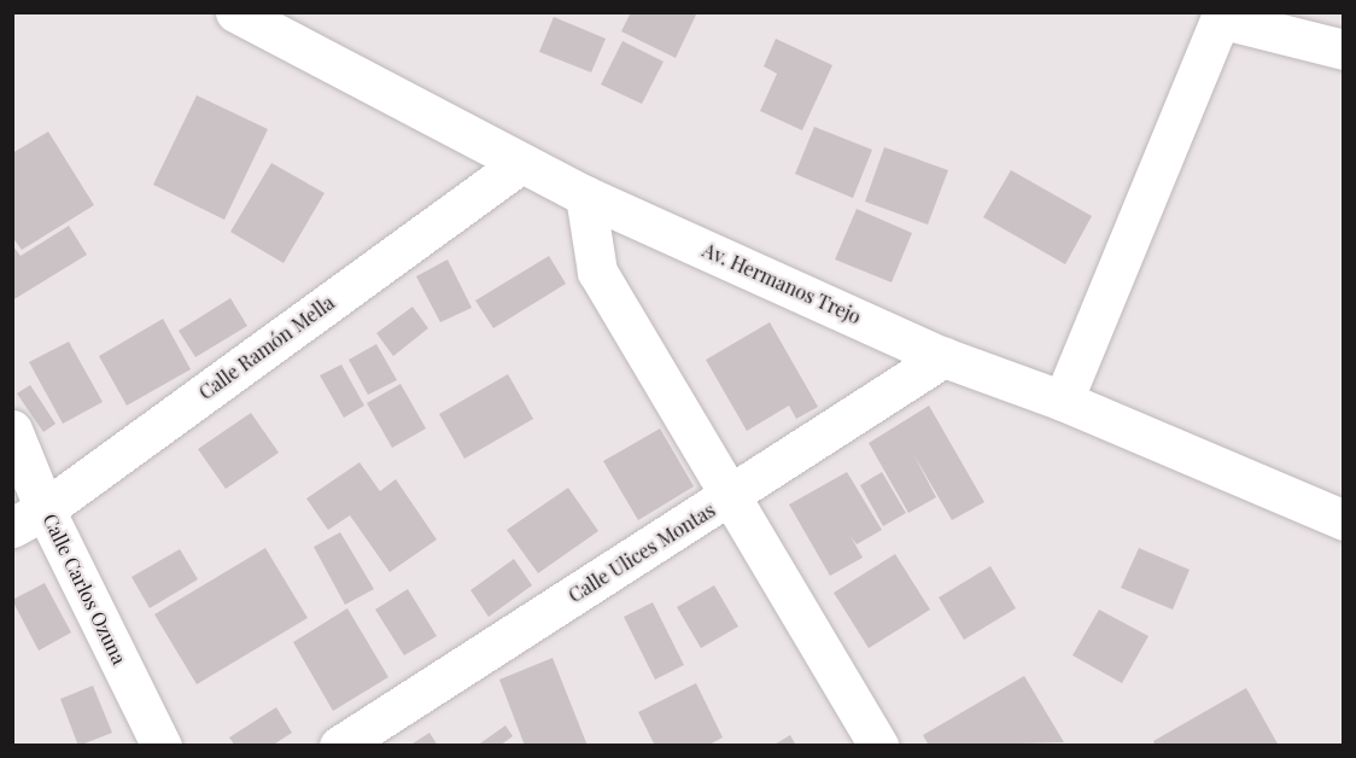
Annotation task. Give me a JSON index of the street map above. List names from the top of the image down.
{
  "streets": {
    "street": [
      "Av. Hermanos Trejo",
      "Calle Ramón Mella",
      "Calle Ulices Montas",
      "Calle Carlos Ozuna"
    ]
  },
  "crossings": [
    ["Av. Hermanos Trejo", "Calle Ramón Mella"],
    ["Av. Hermanos Trejo", "Calle Ulices Montas"],
    ["Calle Ramón Mella", "Calle Carlos Ozuna"]
  ]
}
